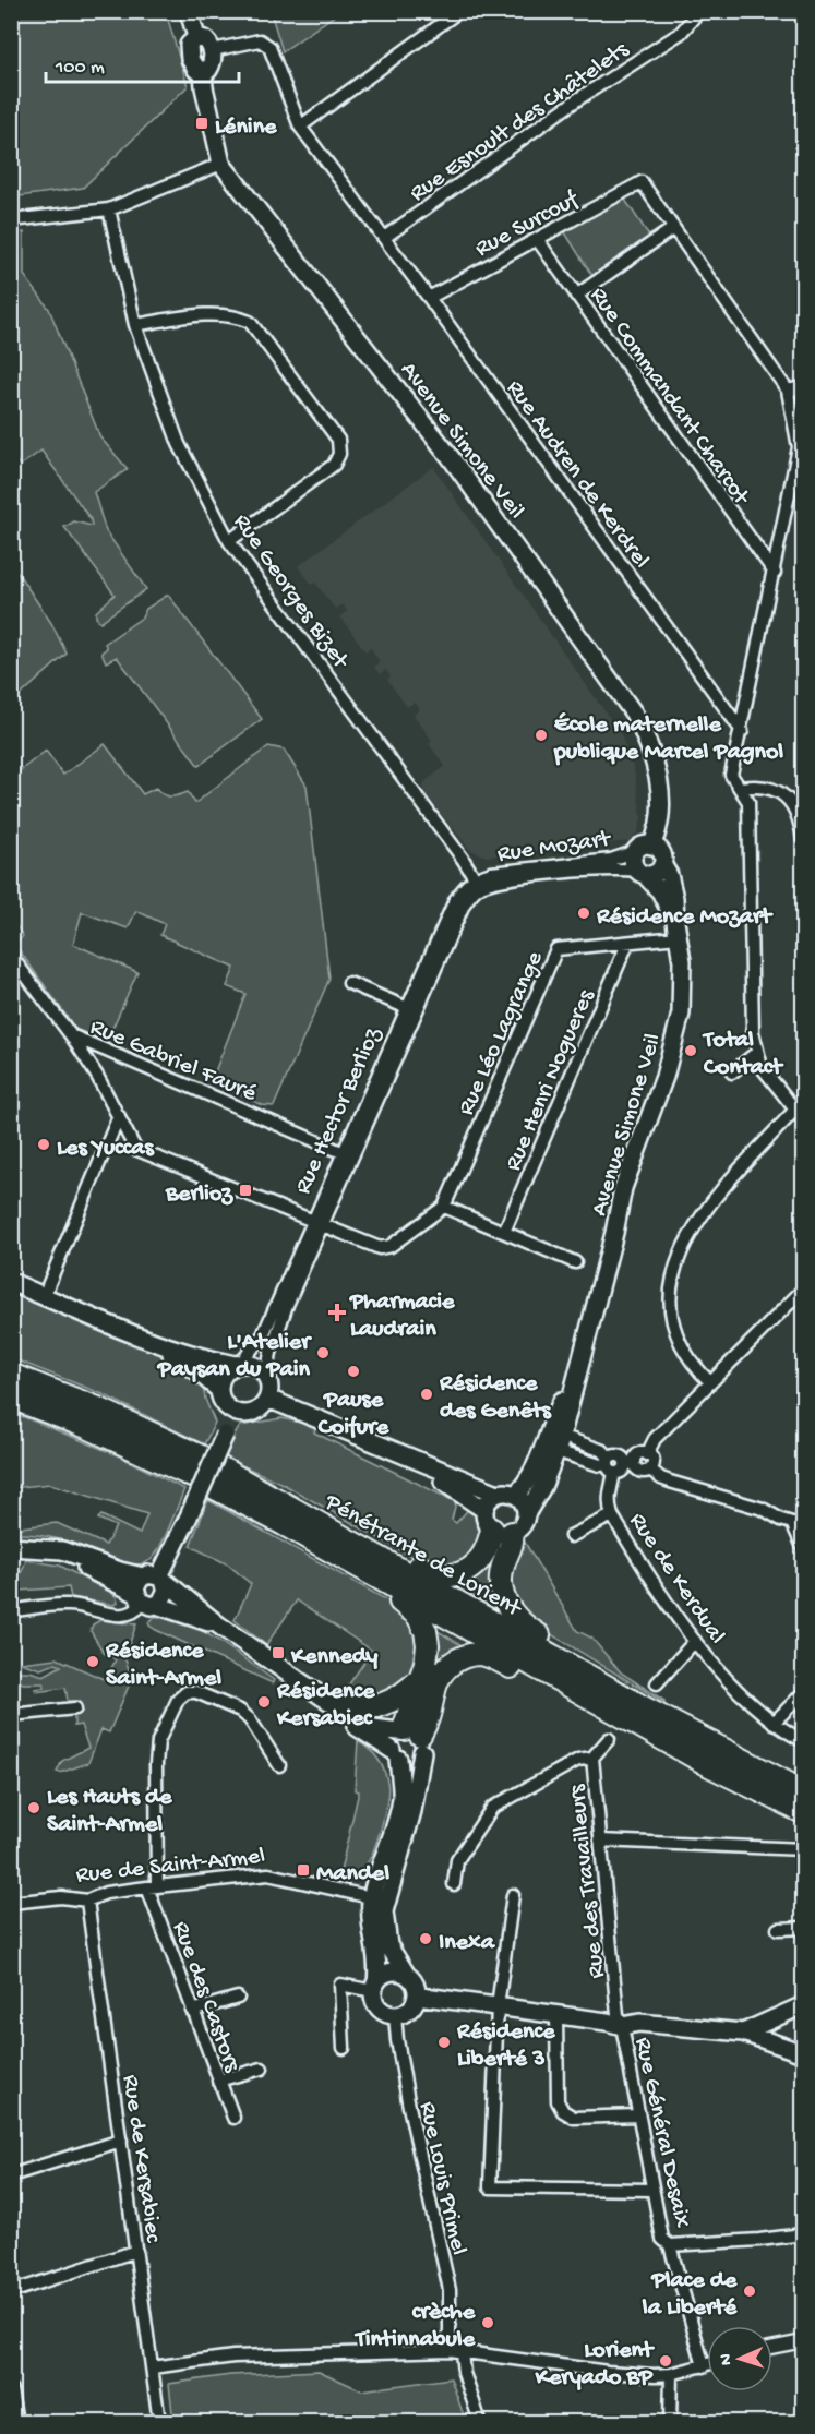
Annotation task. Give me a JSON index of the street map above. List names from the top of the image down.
{
  "streets": {
    "highway": ["Pénétrante de Lorient"],
    "street": [
      "Rue Esnoult des Châtelets",
      "Rue Surcouf",
      "Rue Commandant Charcot",
      "Avenue Simone Veil",
      "Rue Audren de Kerdrel",
      "Rue Georges Bizet",
      "Rue Mozart",
      "Rue Léo Lagrange",
      "Rue Gabriel Fauré",
      "Rue Henri Nogueres",
      "Rue Hector Berlioz",
      "Rue de Kerdual",
      "Rue de Saint-Armel",
      "Rue des Travailleurs",
      "Rue des Castors",
      "Rue Général Desaix",
      "Rue de Kersabiec",
      "Rue Louis Primel"
    ]
  },
  "crossings": [
    ["Rue Esnoult des Châtelets", "Rue Audren de Kerdrel"],
    ["Rue Surcouf", "Rue Commandant Charcot"],
    ["Rue Surcouf", "Rue Audren de Kerdrel"],
    ["Avenue Simone Veil", "Rue Audren de Kerdrel"],
    ["Avenue Simone Veil", "Rue Mozart"],
    ["Avenue Simone Veil", "Rue Léo Lagrange"],
    ["Rue Georges Bizet", "Rue Mozart"],
    ["Rue Georges Bizet", "Rue Hector Berlioz"],
    ["Rue Mozart", "Rue Hector Berlioz"],
    ["Rue Léo Lagrange", "Rue Henri Nogueres"],
    ["Rue Gabriel Fauré", "Rue Hector Berlioz"],
    ["Rue de Saint-Armel", "Rue des Castors"],
    ["Rue de Saint-Armel", "Rue de Kersabiec"],
    ["Rue des Travailleurs", "Rue Général Desaix"]
  ],
  "places": {
    "transit": [
      "Lénine",
      "Berlioz",
      "Kennedy",
      "Mandel"
    ],
    "other": [
      "École maternelle publique Marcel Pagnol",
      "Résidence Mozart",
      "Total Contact",
      "Les Yuccas",
      "L'Atelier Paysan du Pain",
      "Pause Coifure",
      "Résidence des Genêts",
      "Résidence Saint-Armel",
      "Résidence Kersabiec",
      "Les Hauts de Saint-Armel",
      "Inexa",
      "Résidence Liberté 3",
      "Place de la Liberté",
      "crèche Tintinnabule",
      "Lorient Keryado BP"
    ],
    "health": ["Pharmacie Laudrain"]
  },
  "scale_bar": "100 m",
  "north": "left"
}
